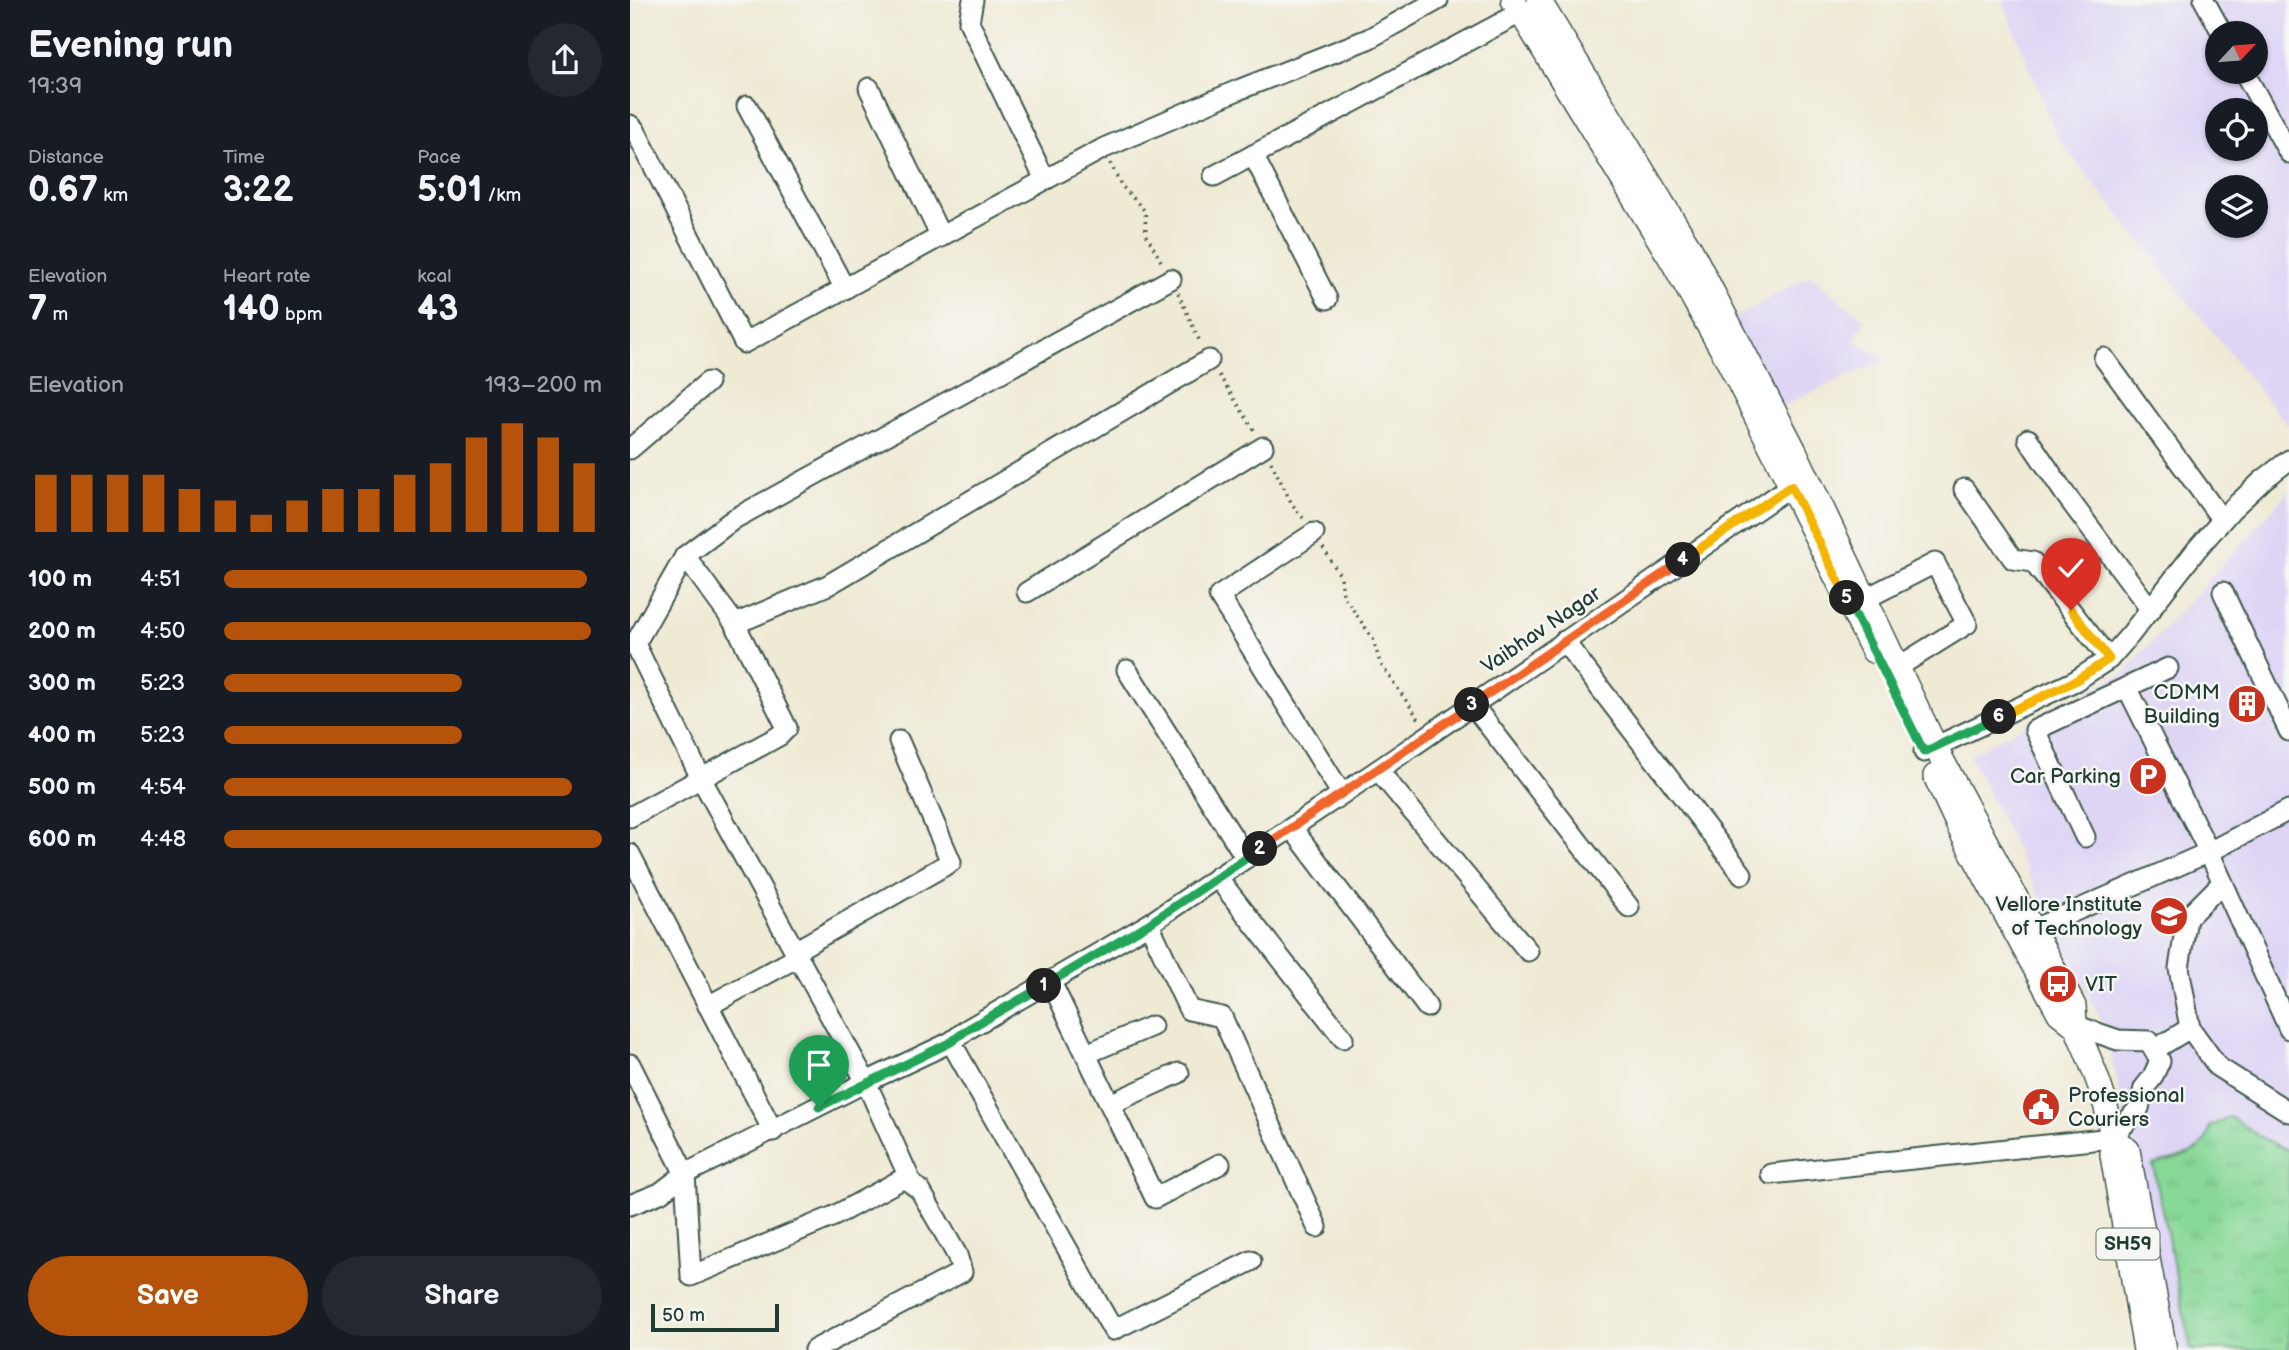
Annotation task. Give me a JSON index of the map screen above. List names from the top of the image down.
{
  "streets": {
    "main road": ["SH59"],
    "street": ["Vaibhav Nagar"]
  },
  "crossings": [
    ["Vaibhav Nagar", "SH59"]
  ],
  "places": {
    "building": ["CDMM Building"],
    "parking": ["Car Parking"],
    "school or university": ["Vellore Institute of Technology"],
    "bus stop": ["VIT"],
    "public building": ["Professional Couriers"]
  },
  "scale_bar": "50 m",
  "north": "top right",
  "page": {
    "heading": ["Evening run", "19:39"],
    "stats": [
      ["Distance", "0.67 km"],
      ["Time", "3:22"],
      ["Pace", "5:01 /km"],
      ["Elevation", "7 m"],
      ["Heart rate", "140 bpm"],
      ["kcal", "43"]
    ],
    "chart": ["Elevation", "193–200 m"],
    "pins": [
      "4",
      "5",
      "3",
      "6",
      "2",
      "1"
    ],
    "list": [
      {
        "name": "100 m",
        "note": "4:51"
      },
      {
        "name": "200 m",
        "note": "4:50"
      },
      {
        "name": "300 m",
        "note": "5:23"
      },
      {
        "name": "400 m",
        "note": "5:23"
      },
      {
        "name": "500 m",
        "note": "4:54"
      },
      {
        "name": "600 m",
        "note": "4:48"
      }
    ],
    "buttons": ["Save", "Share"],
    "scale": "50 m"
  }
}
